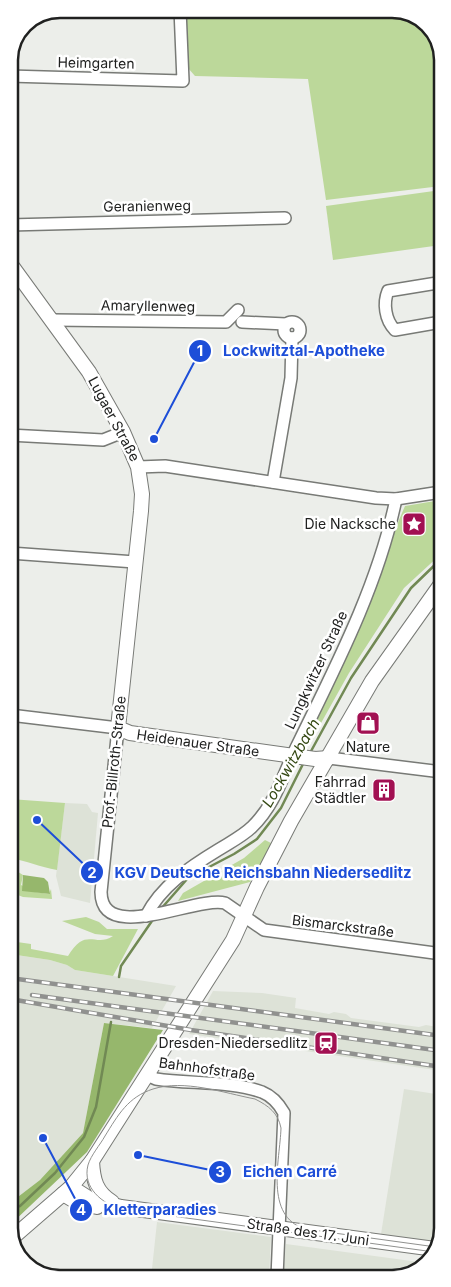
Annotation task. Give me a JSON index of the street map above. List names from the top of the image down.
{
  "streets": {
    "street": [
      "Heimgarten",
      "Geranienweg",
      "Amaryllenweg",
      "Lugaer Straße",
      "Lungkwitzer Straße",
      "Heidenauer Straße",
      "Prof.-Billroth-Straße",
      "Bismarckstraße",
      "Bahnhofstraße",
      "Straße des 17. Juni"
    ]
  },
  "crossings": [
    ["Amaryllenweg", "Lugaer Straße"],
    ["Lugaer Straße", "Lungkwitzer Straße"],
    ["Lugaer Straße", "Prof.-Billroth-Straße"],
    ["Lungkwitzer Straße", "Heidenauer Straße"],
    ["Lungkwitzer Straße", "Prof.-Billroth-Straße"],
    ["Heidenauer Straße", "Prof.-Billroth-Straße"],
    ["Prof.-Billroth-Straße", "Bismarckstraße"],
    ["Bahnhofstraße", "Straße des 17. Juni"]
  ],
  "water": ["Lockwitzbach"],
  "places": {
    "other": [
      "Lockwitztal-Apotheke",
      "KGV Deutsche Reichsbahn Niedersedlitz",
      "Kletterparadies",
      "Eichen Carré"
    ],
    "place": ["Die Nacksche"],
    "shop": ["Nature"],
    "building": ["Fahrrad Städtler"],
    "station": ["Dresden-Niedersedlitz"]
  }
}
